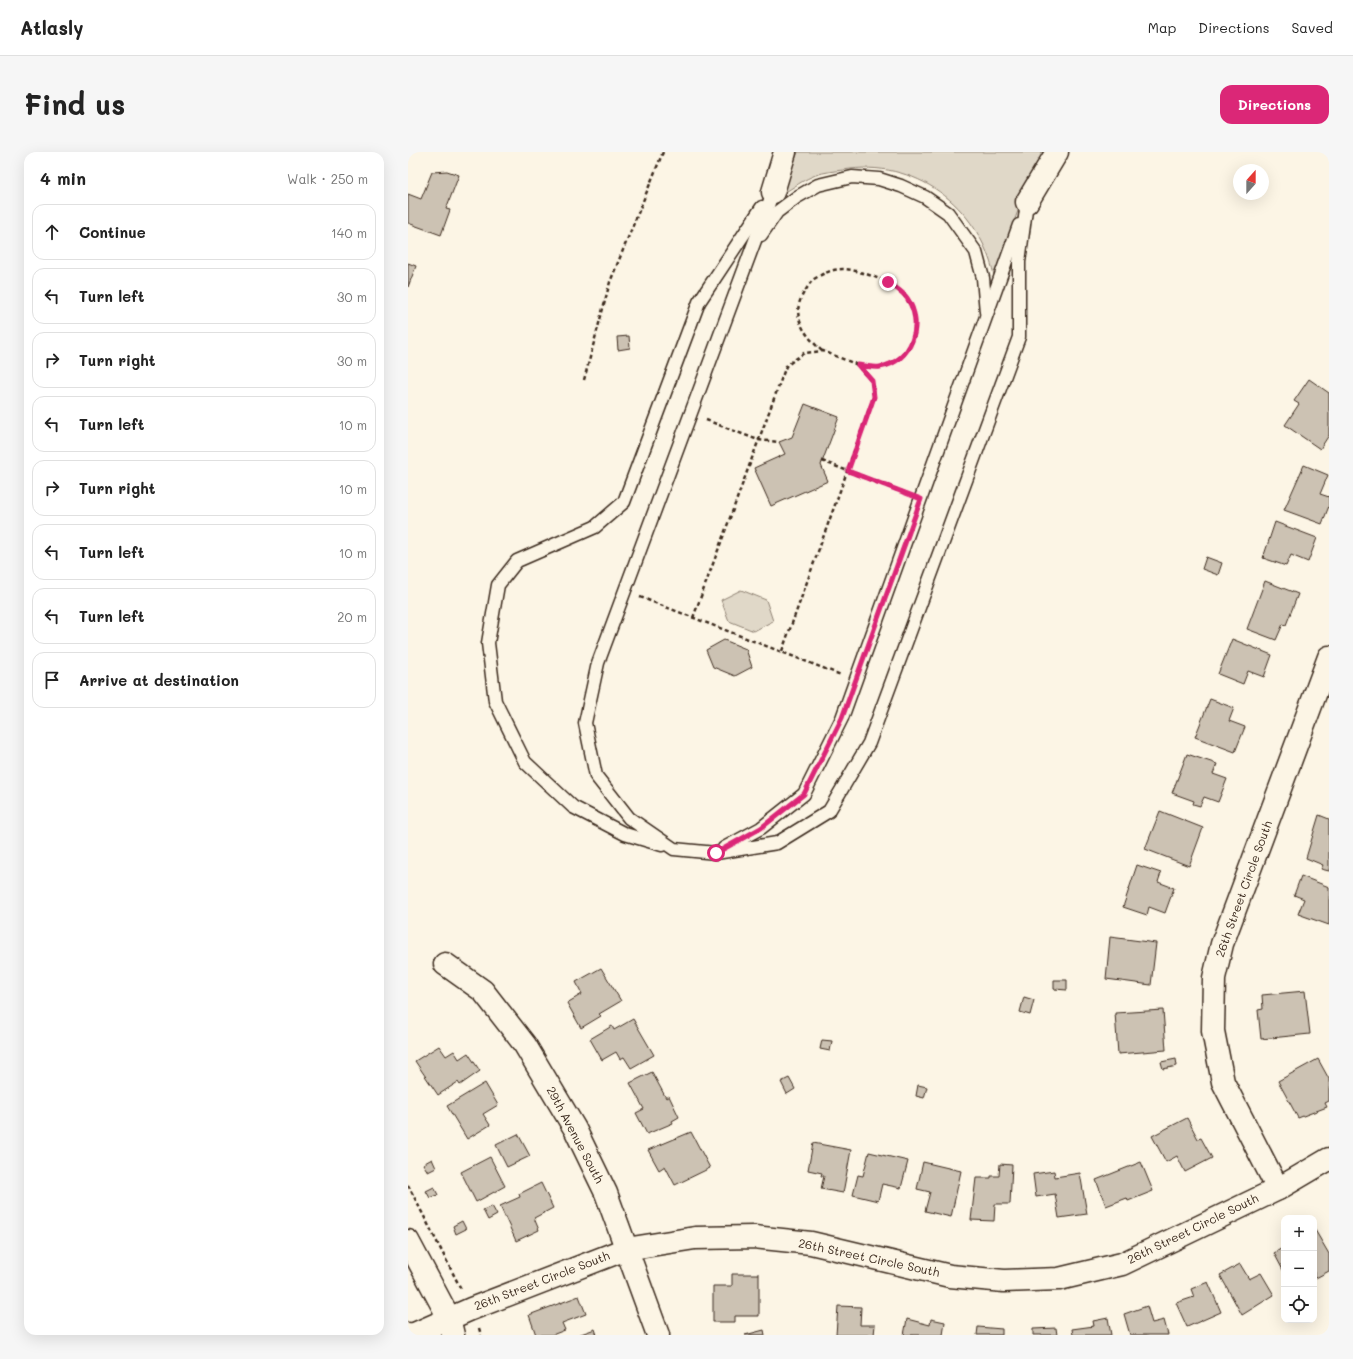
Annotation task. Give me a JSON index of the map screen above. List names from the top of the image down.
{
  "streets": {
    "main road": ["26th Street Circle South", "29th Avenue South"]
  },
  "crossings": [
    ["26th Street Circle South", "29th Avenue South"]
  ],
  "north": "top",
  "page": {
    "header": "Atlasly",
    "nav": ["Map", "Directions", "Saved"],
    "buttons": "Directions",
    "title": "Find us",
    "heading": ["4 min", "Walk · 250 m"],
    "list": [
      ["Continue", "140 m"],
      ["Turn left", "30 m"],
      ["Turn right", "30 m"],
      ["Turn left", "10 m"],
      ["Turn right", "10 m"],
      ["Turn left", "10 m"],
      ["Turn left", "20 m"],
      "Arrive at destination"
    ],
    "map_buttons": ["+", "−"]
  }
}
